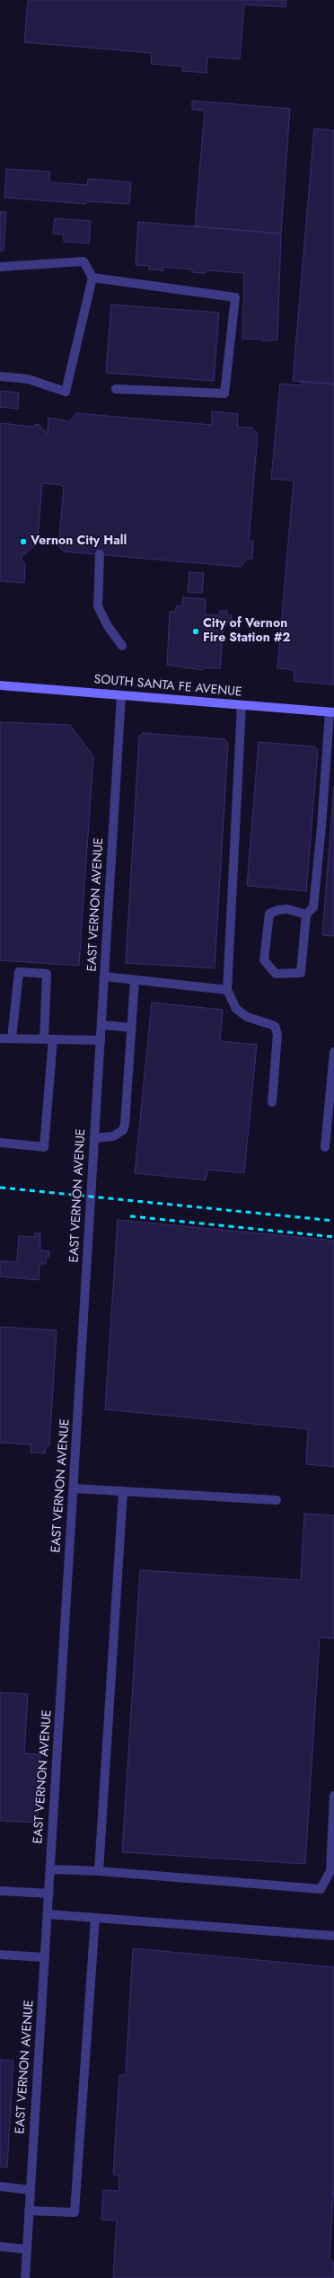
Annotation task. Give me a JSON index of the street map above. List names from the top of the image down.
{
  "streets": {
    "main road": ["SOUTH SANTA FE AVENUE"],
    "street": ["EAST VERNON AVENUE"]
  },
  "crossings": [
    ["SOUTH SANTA FE AVENUE", "EAST VERNON AVENUE"]
  ],
  "places": ["Vernon City Hall", "City of Vernon Fire Station #2"]
}
